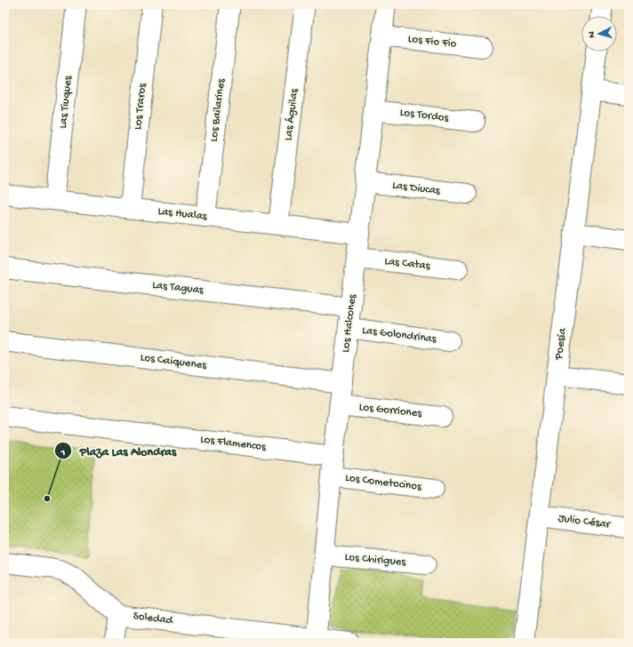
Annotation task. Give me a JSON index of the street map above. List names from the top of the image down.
{
  "streets": {
    "street": [
      "Los Fio Fio",
      "Las Tiuques",
      "Los Traros",
      "Los Bailarines",
      "Las Águilas",
      "Los Tordos",
      "Las Diucas",
      "Las Hualas",
      "Las Catas",
      "Las Taguas",
      "Los Halcones",
      "Las Golondrinas",
      "Poesía",
      "Los Caiquenes",
      "Los Gorriones",
      "Los Flamencos",
      "Los Cometocinos",
      "Julio César",
      "Los Chirigues",
      "Soledad"
    ]
  },
  "crossings": [
    ["Los Fio Fio", "Los Halcones"],
    ["Las Tiuques", "Las Hualas"],
    ["Los Traros", "Las Hualas"],
    ["Los Bailarines", "Las Hualas"],
    ["Las Águilas", "Las Hualas"],
    ["Los Tordos", "Los Halcones"],
    ["Las Diucas", "Los Halcones"],
    ["Las Hualas", "Los Halcones"],
    ["Las Catas", "Los Halcones"],
    ["Las Taguas", "Los Halcones"],
    ["Los Halcones", "Las Golondrinas"],
    ["Los Halcones", "Los Caiquenes"],
    ["Los Halcones", "Los Gorriones"],
    ["Los Halcones", "Los Flamencos"],
    ["Los Halcones", "Los Cometocinos"],
    ["Los Halcones", "Los Chirigues"],
    ["Los Halcones", "Soledad"],
    ["Poesía", "Julio César"]
  ],
  "places": ["Plaza Las Alondras"],
  "north": "left"
}
